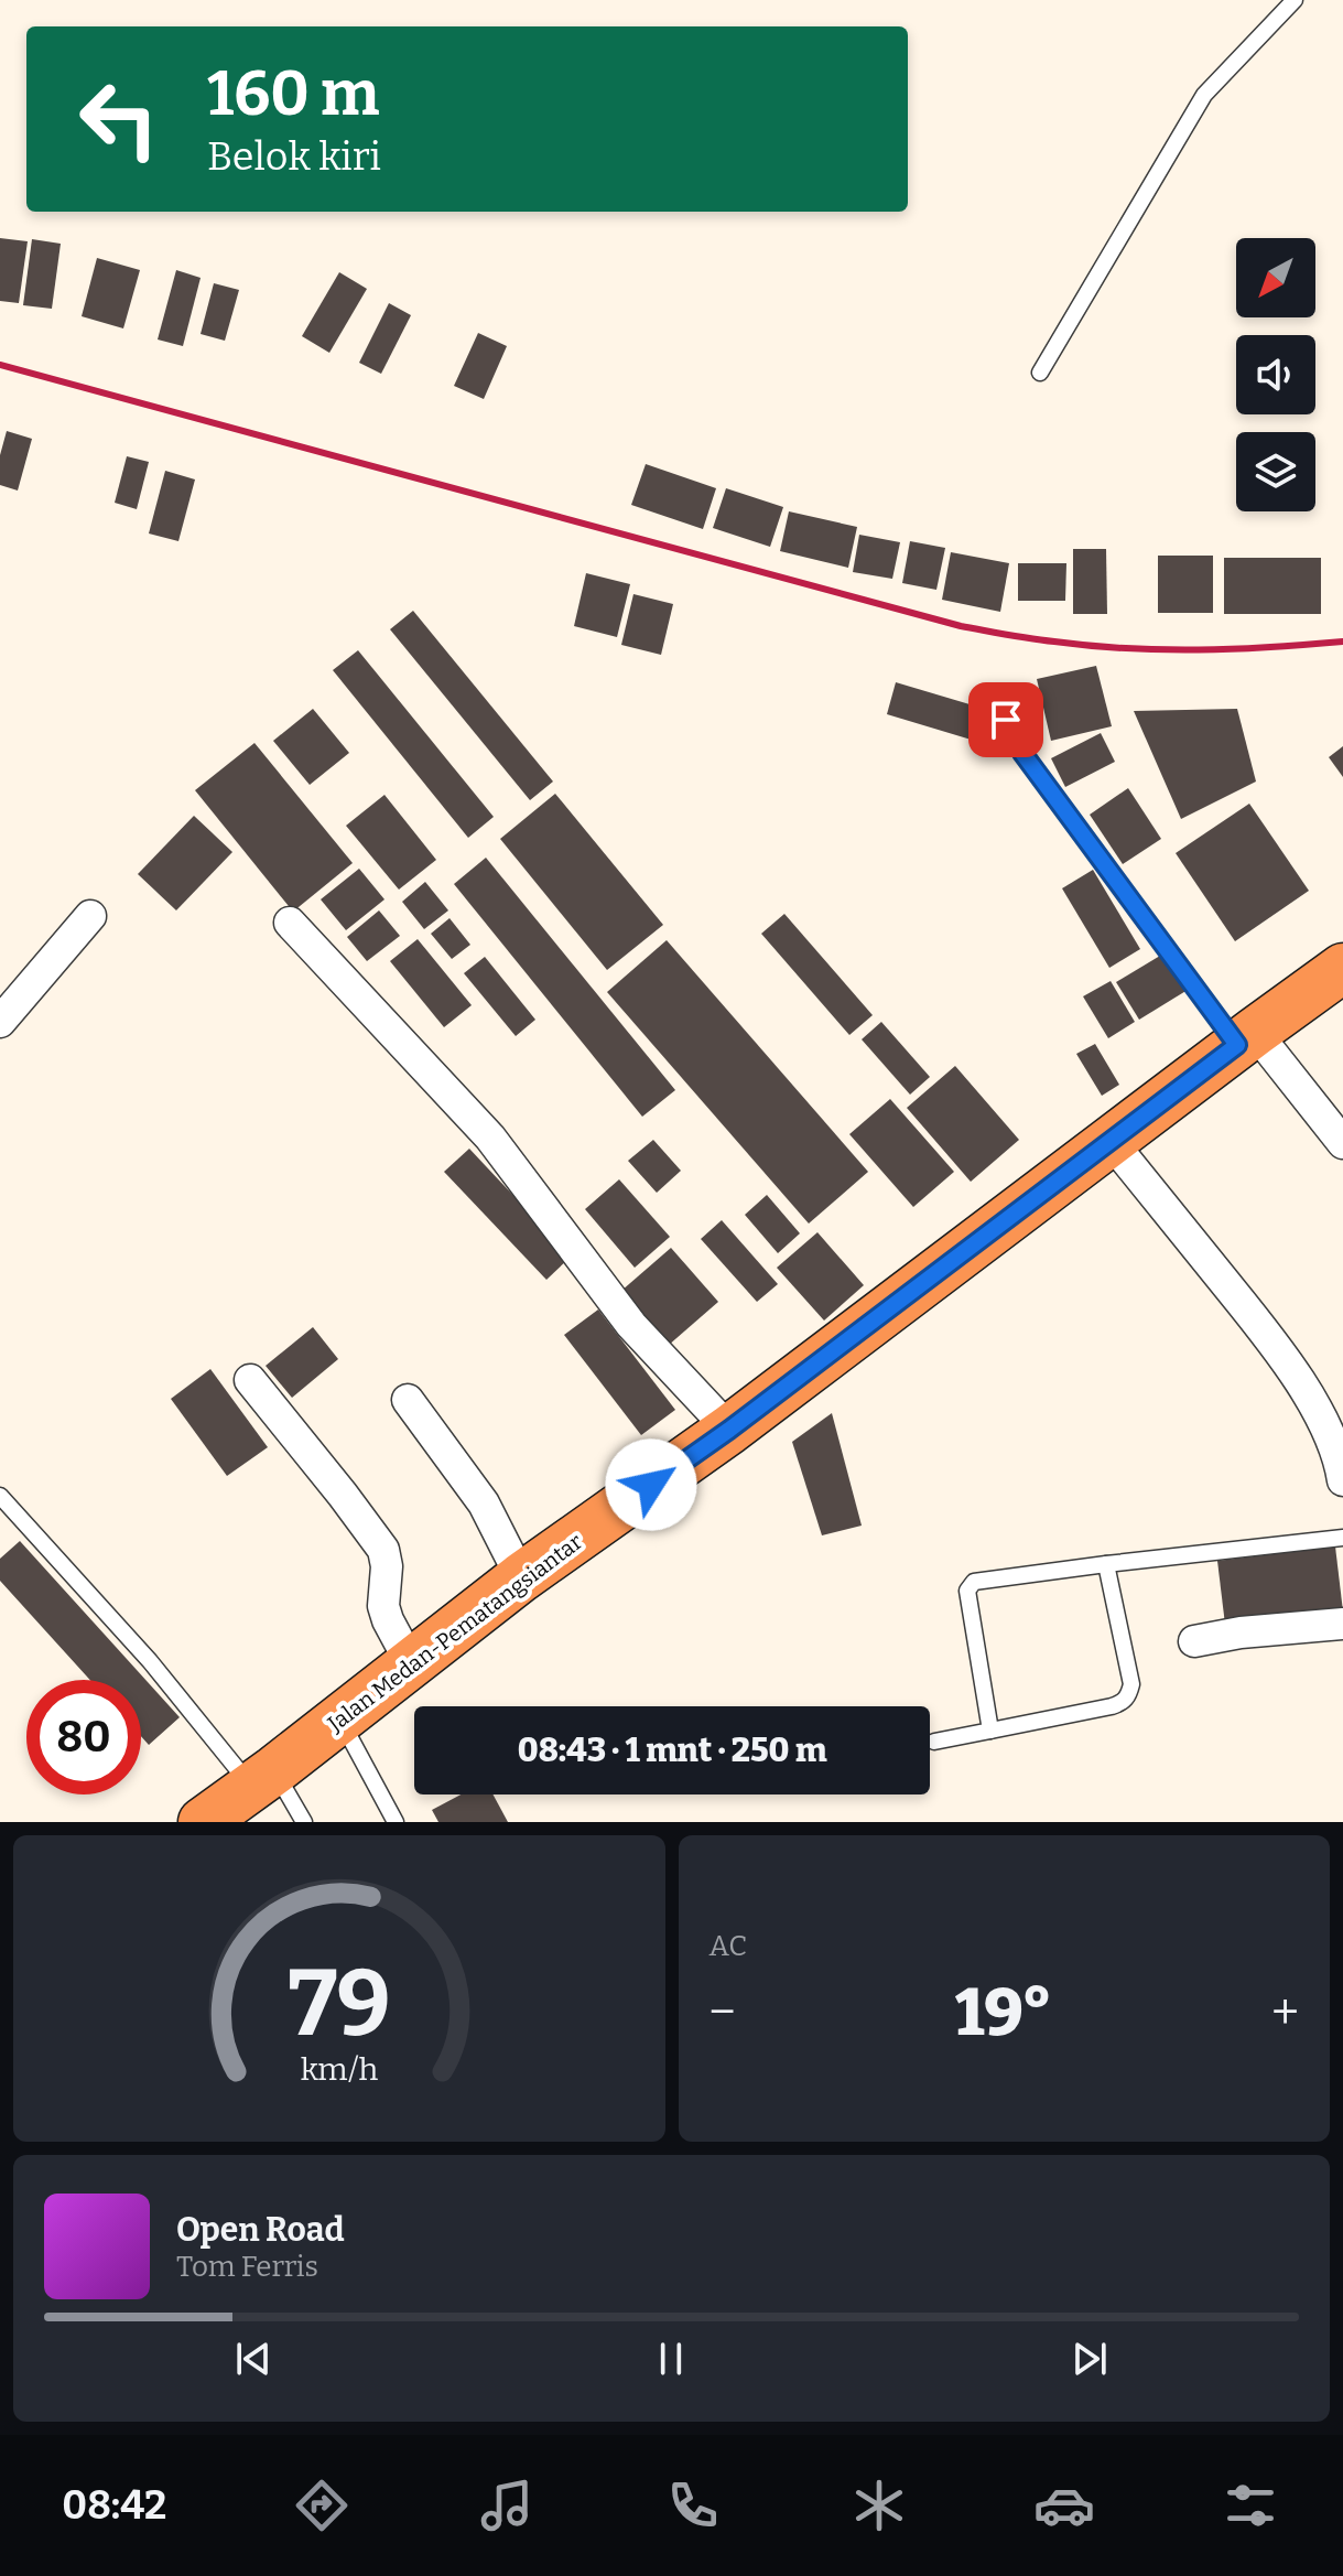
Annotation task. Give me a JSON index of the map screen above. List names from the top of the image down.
{
  "streets": {
    "highway": ["Jalan Medan-Pematangsiantar"]
  },
  "north": "bottom left",
  "page": {
    "turn": ["160 m", "Belok kiri"],
    "limit": "80",
    "trip": "08:43 · 1 mnt · 250 m",
    "tile": "AC",
    "heat": ["−", "19°", "+"],
    "song": ["Open Road", "Tom Ferris"],
    "tabs": "08:42",
    "gauge": ["79", "km/h"]
  }
}
